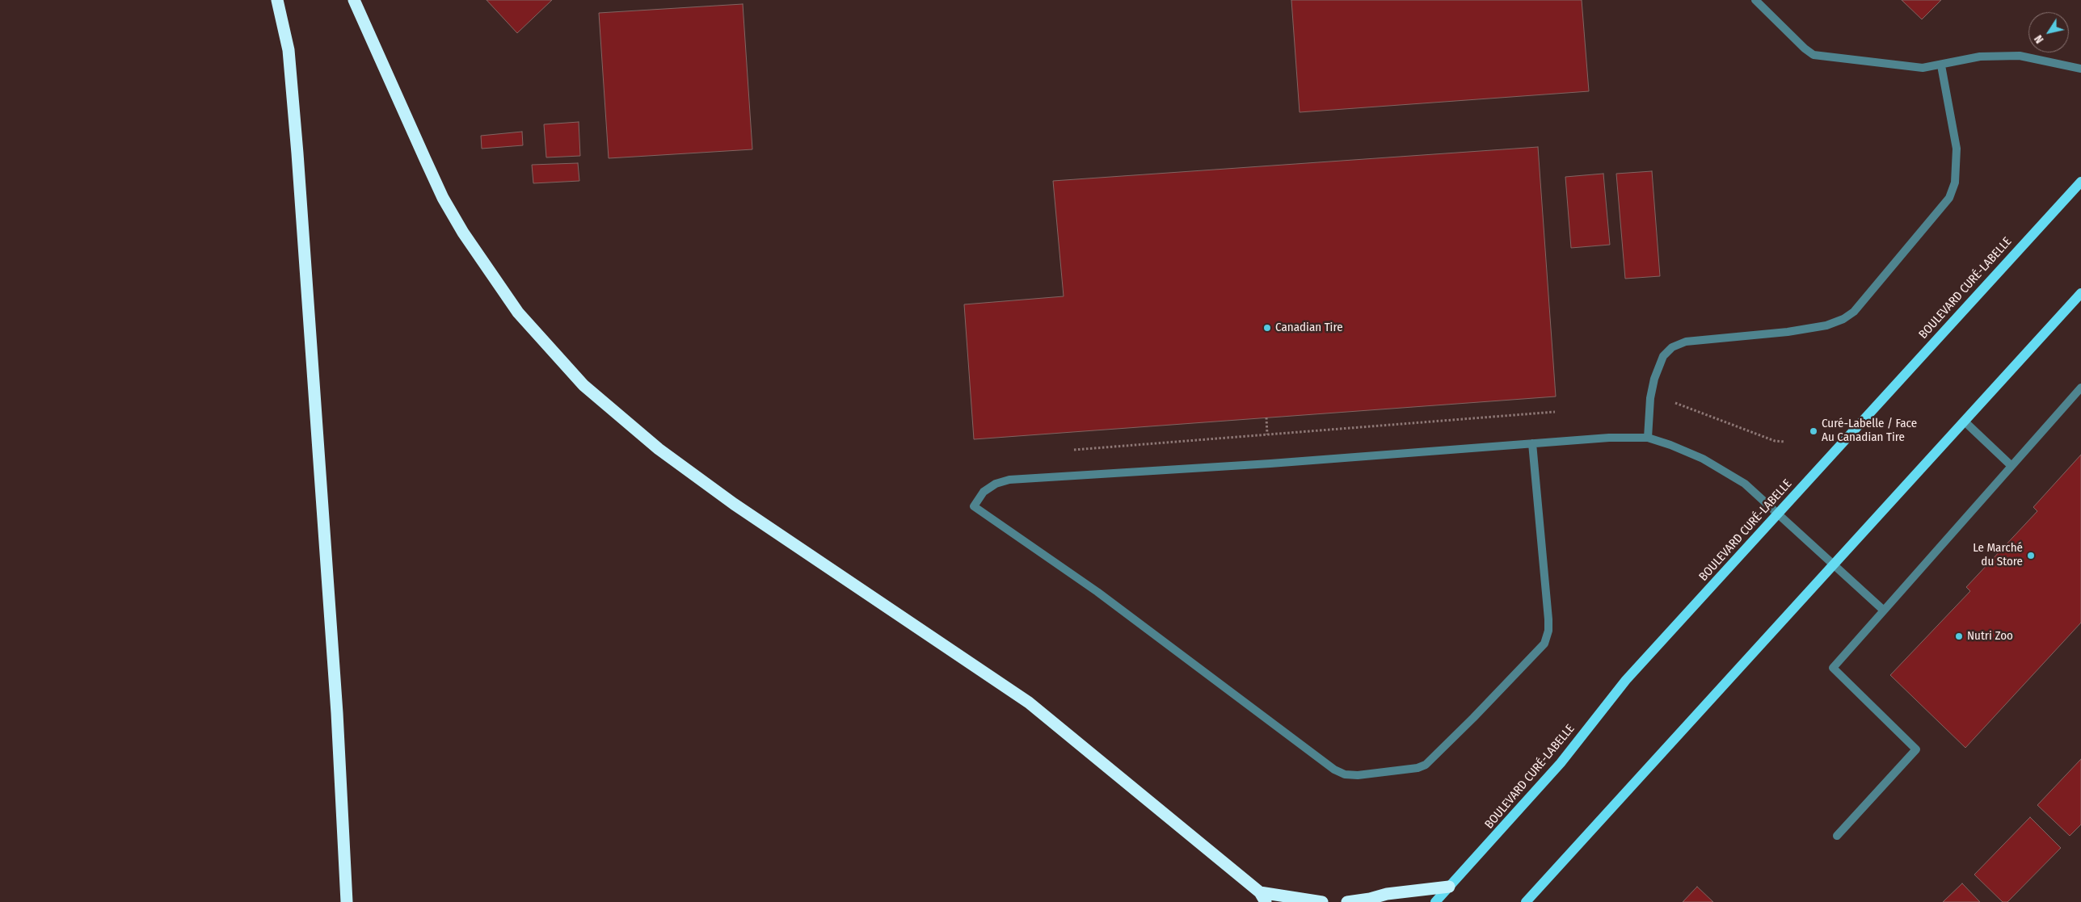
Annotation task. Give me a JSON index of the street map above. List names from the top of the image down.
{
  "streets": {
    "main road": ["BOULEVARD CURÉ-LABELLE"]
  },
  "places": [
    "Canadian Tire",
    "Curé-Labelle / Face Au Canadian Tire",
    "Le Marché du Store",
    "Nutri Zoo"
  ],
  "north": "bottom left"
}
